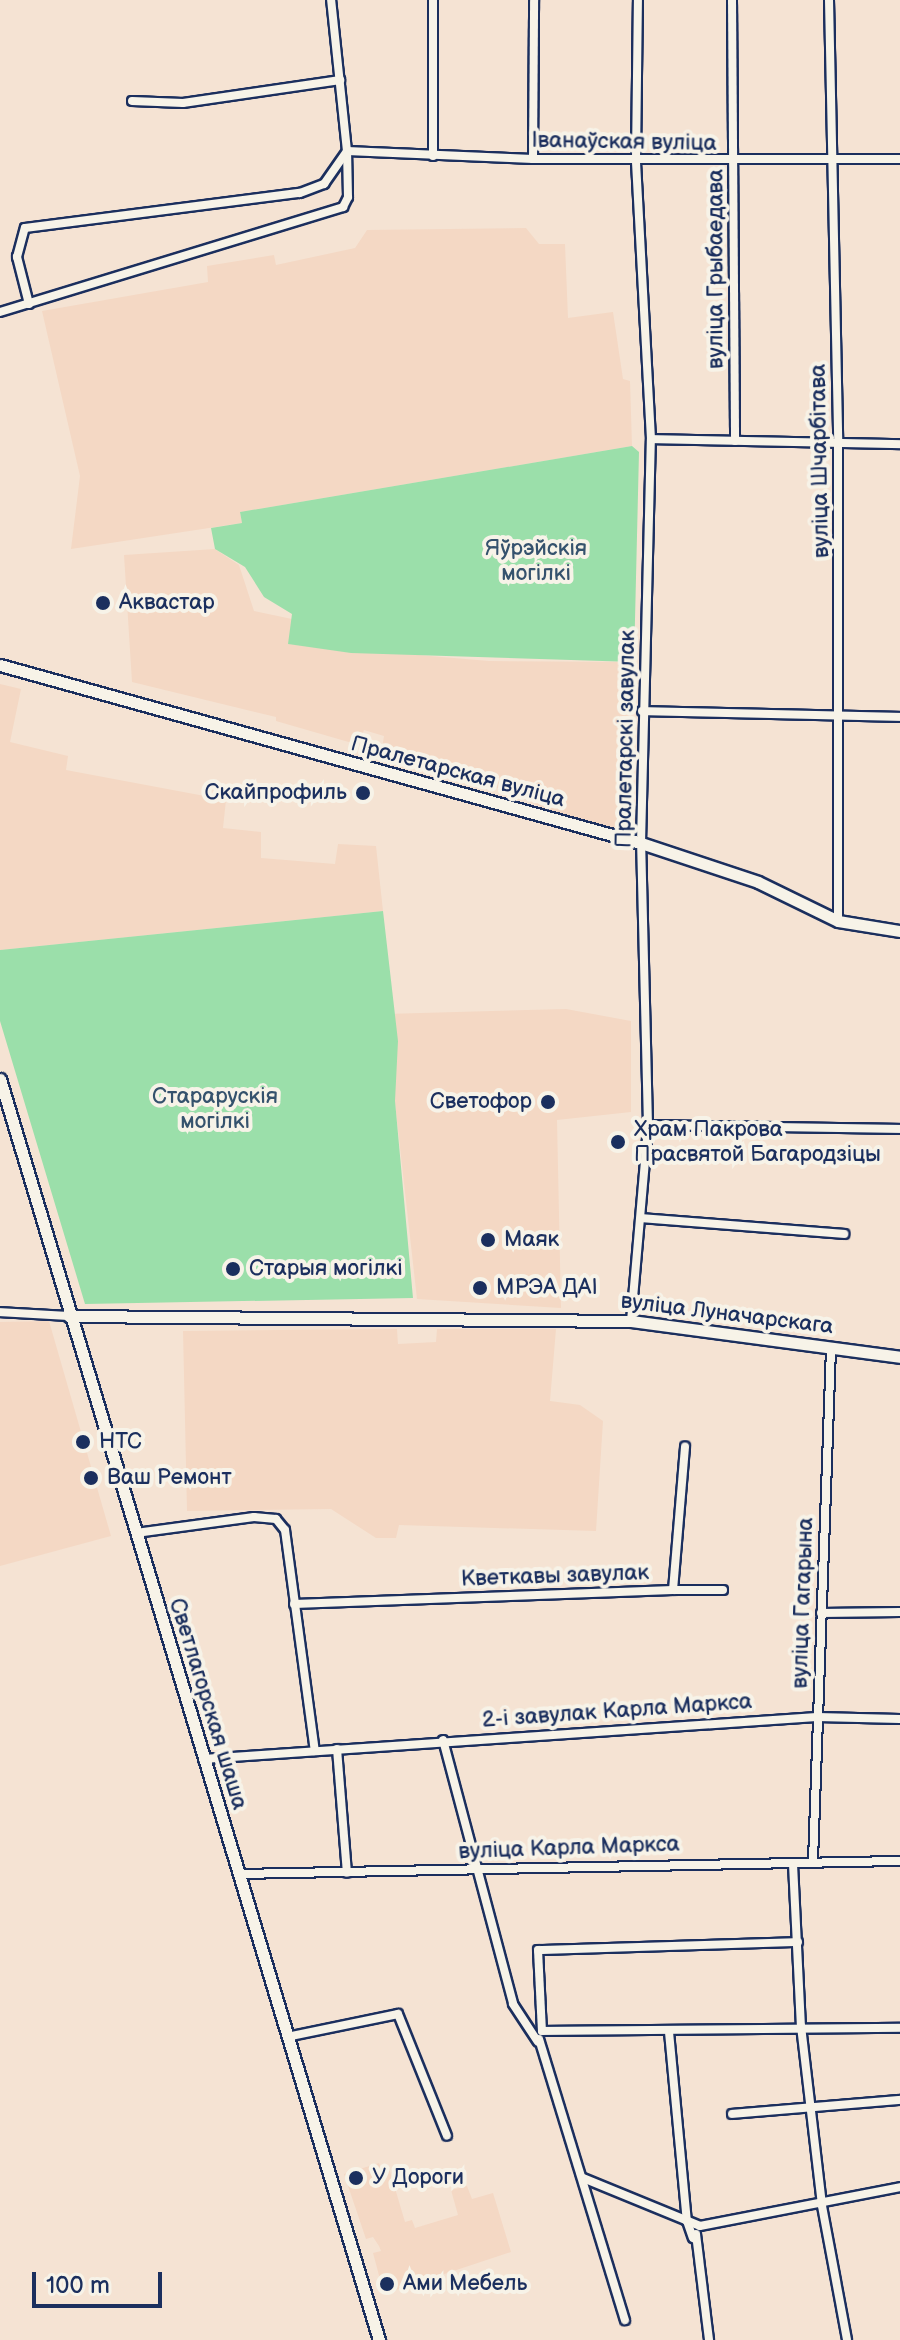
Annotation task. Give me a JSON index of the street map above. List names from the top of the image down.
{
  "streets": {
    "street": [
      "Іванаўская вуліца",
      "вуліца Грыбаедава",
      "вуліца Шчарбітава",
      "Пралетарскі завулак",
      "Пралетарская вуліца",
      "вуліца Луначарскага",
      "Кветкавы завулак",
      "вуліца Гагарына",
      "Светлагорская шаша",
      "2-і завулак Карла Маркса",
      "вуліца Карла Маркса"
    ]
  },
  "crossings": [
    ["Іванаўская вуліца", "вуліца Грыбаедава"],
    ["Іванаўская вуліца", "вуліца Шчарбітава"],
    ["Іванаўская вуліца", "Пралетарскі завулак"],
    ["вуліца Шчарбітава", "Пралетарская вуліца"],
    ["Пралетарскі завулак", "Пралетарская вуліца"],
    ["Пралетарскі завулак", "вуліца Луначарскага"],
    ["вуліца Луначарскага", "вуліца Гагарына"],
    ["вуліца Луначарскага", "Светлагорская шаша"],
    ["вуліца Гагарына", "2-і завулак Карла Маркса"],
    ["вуліца Гагарына", "вуліца Карла Маркса"],
    ["Светлагорская шаша", "2-і завулак Карла Маркса"],
    ["Светлагорская шаша", "вуліца Карла Маркса"]
  ],
  "parks": ["Яўрэйскія могілкі", "Старарускія могілкі"],
  "places": [
    "Аквастар",
    "Скайпрофиль",
    "Светофор",
    "Храм Пакрова Прасвятой Багародзіцы",
    "Маяк",
    "Старыя могілкі",
    "МРЭА ДАІ",
    "НТС",
    "Ваш Ремонт",
    "У Дороги",
    "Ами Мебель"
  ],
  "scale_bar": "100 m"
}
